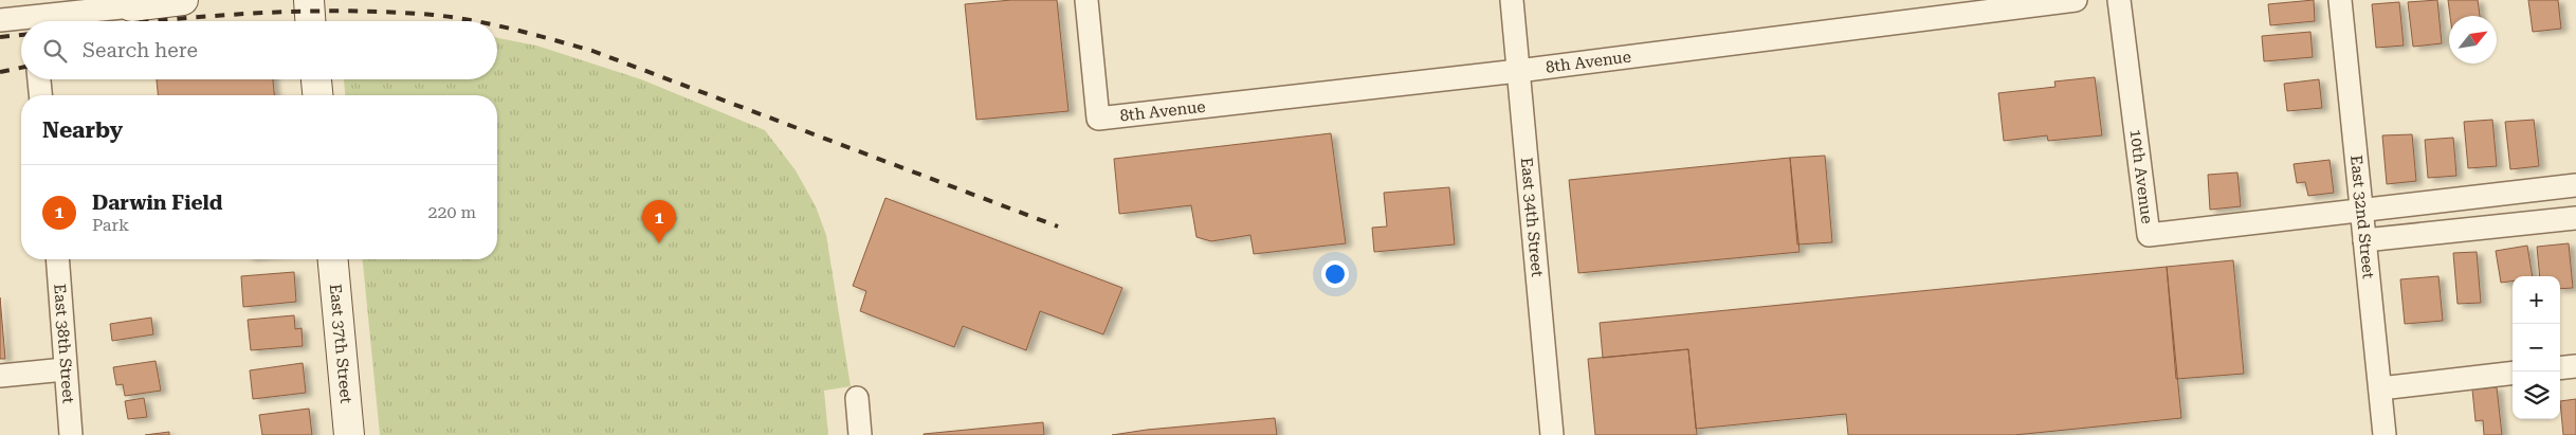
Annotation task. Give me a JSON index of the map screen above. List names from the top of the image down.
{
  "streets": {
    "street": [
      "8th Avenue",
      "10th Avenue",
      "East 34th Street",
      "East 32nd Street",
      "East 38th Street",
      "East 37th Street"
    ]
  },
  "crossings": [
    ["8th Avenue", "East 34th Street"],
    ["10th Avenue", "East 32nd Street"]
  ],
  "north": "top right",
  "page": {
    "search": "Search here",
    "heading": "Nearby",
    "list": [
      {
        "mark": "1",
        "name": "Darwin Field",
        "note": "Park",
        "value": "220 m"
      }
    ],
    "pins": "1",
    "map_buttons": ["+", "−"]
  }
}
